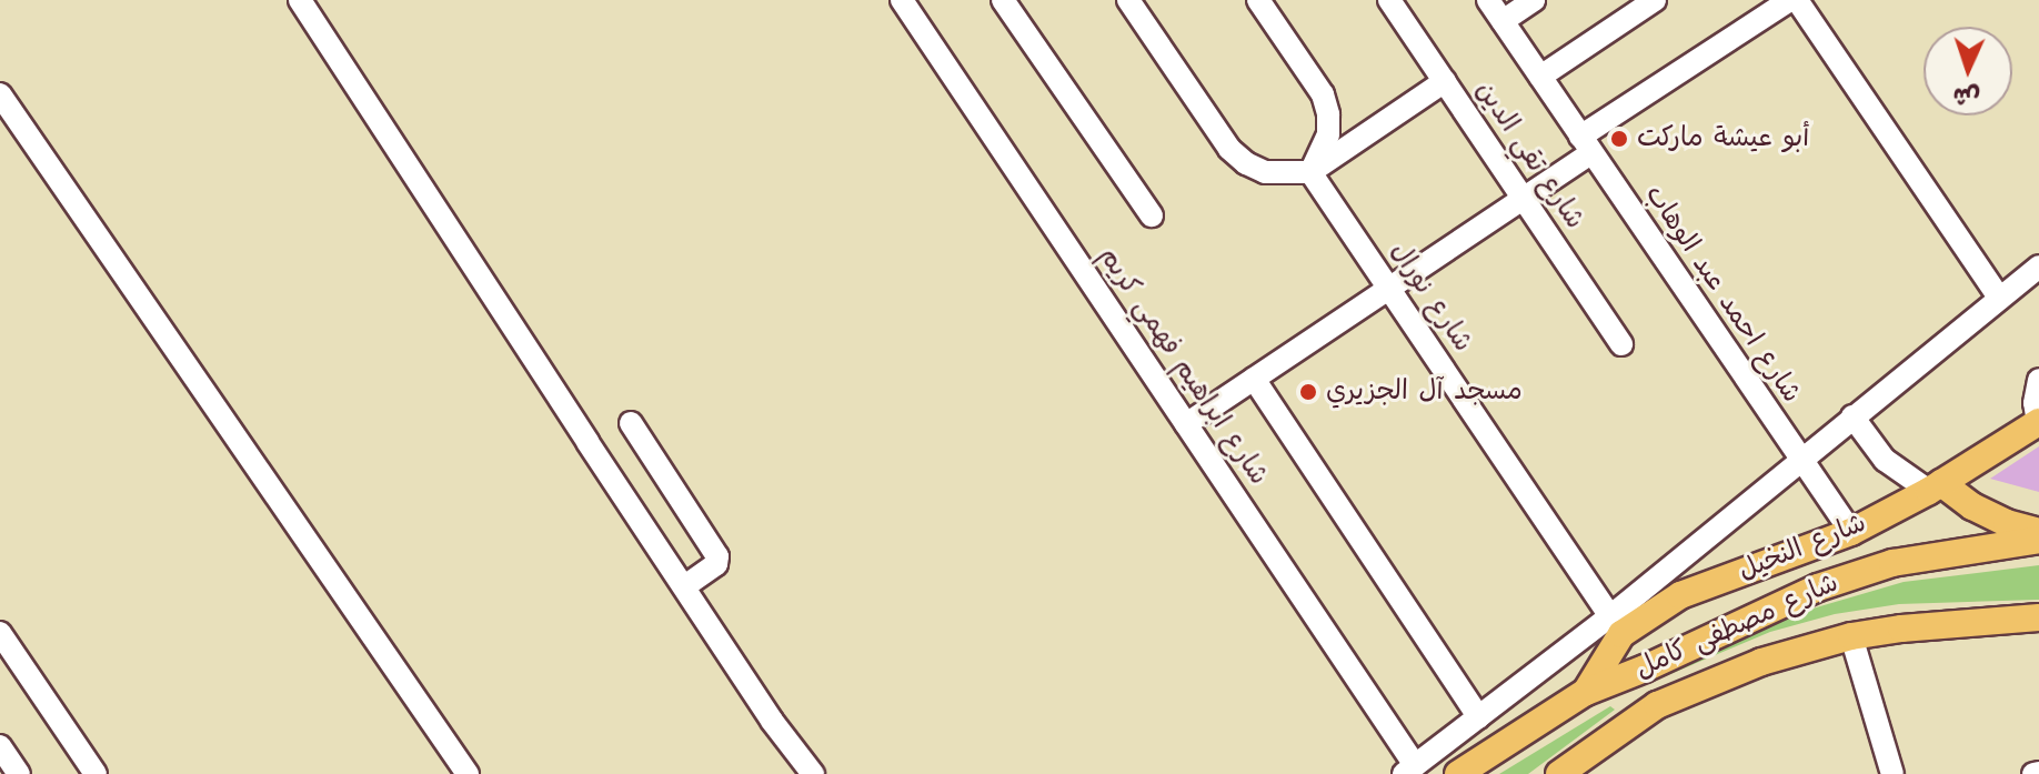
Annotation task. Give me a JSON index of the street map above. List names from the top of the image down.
{
  "streets": {
    "main road": ["شارع النخيل", "شارع مصطفى كامل"],
    "street": [
      "شارع تقي الدين",
      "شارع احمد عبد الوهاب",
      "شارع نورال",
      "شارع ابراهيم فهمي كريم"
    ]
  },
  "crossings": [
    ["شارع احمد عبد الوهاب", "شارع النخيل"],
    ["شارع نورال", "شارع النخيل"],
    ["شارع النخيل", "شارع مصطفى كامل"]
  ],
  "places": ["أبو عيشة ماركت", "مسجد آل الجزيري"],
  "north": "bottom"
}
